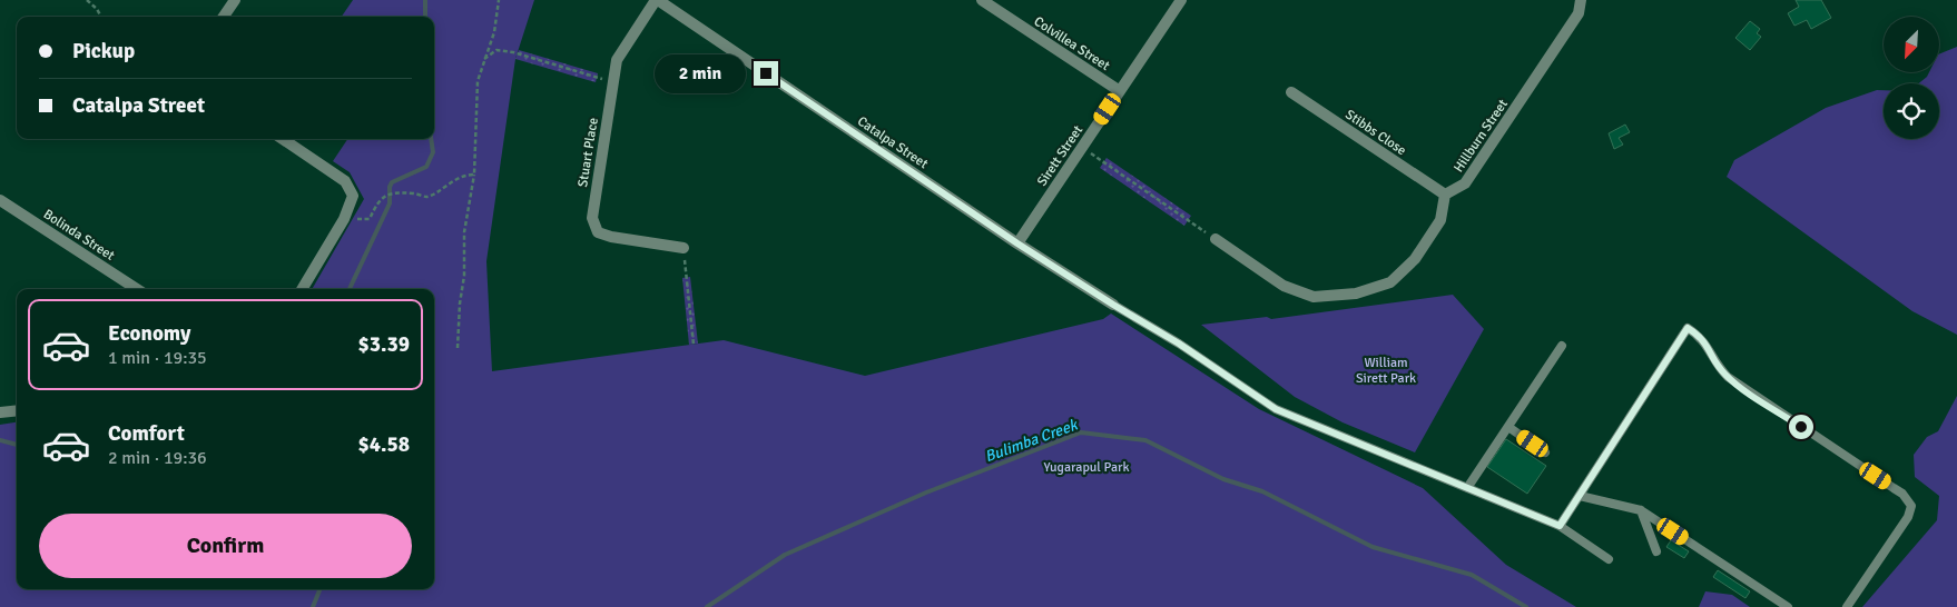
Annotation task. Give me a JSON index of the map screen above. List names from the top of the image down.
{
  "streets": {
    "street": [
      "Colvillea Street",
      "Stibbs Close",
      "Hillburn Street",
      "Catalpa Street",
      "Stuart Place",
      "Sirett Street",
      "Bolinda Street"
    ]
  },
  "crossings": [
    ["Colvillea Street", "Sirett Street"],
    ["Stibbs Close", "Hillburn Street"],
    ["Catalpa Street", "Stuart Place"],
    ["Catalpa Street", "Sirett Street"]
  ],
  "water": ["Bulimba Creek"],
  "parks": ["William Sirett Park", "Yugarapul Park"],
  "north": "bottom left",
  "page": {
    "banner": ["Pickup", "Catalpa Street"],
    "bubble": "2 min",
    "list": [
      {
        "name": "Economy",
        "note": "1 min · 19:35",
        "value": "$3.39"
      },
      {
        "name": "Comfort",
        "note": "2 min · 19:36",
        "value": "$4.58"
      }
    ],
    "buttons": "Confirm"
  }
}
